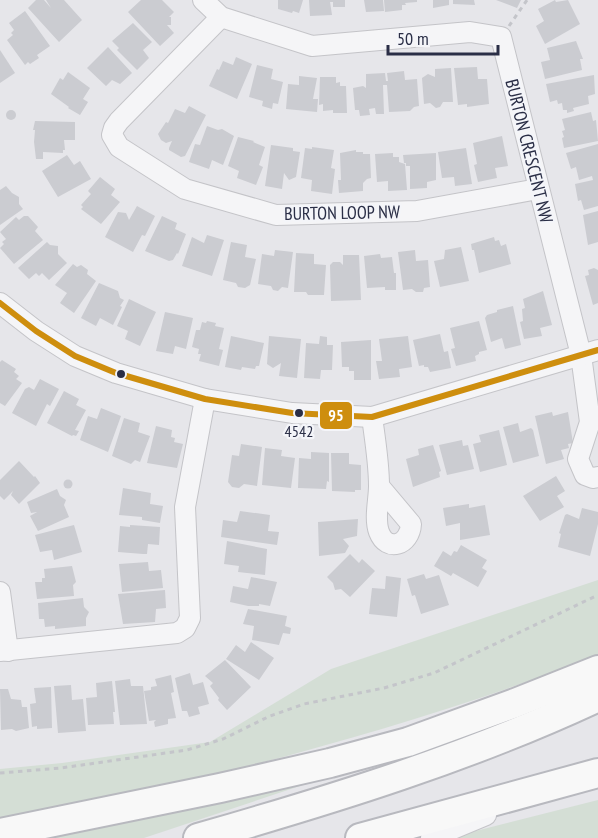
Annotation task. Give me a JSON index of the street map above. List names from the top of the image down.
{
  "streets": {
    "street": ["BURTON CRESCENT NW", "BURTON LOOP NW"]
  },
  "crossings": [
    ["BURTON CRESCENT NW", "BURTON LOOP NW"]
  ],
  "places": ["4542"],
  "lines": ["transit line 95"],
  "scale_bar": "50 m"
}
